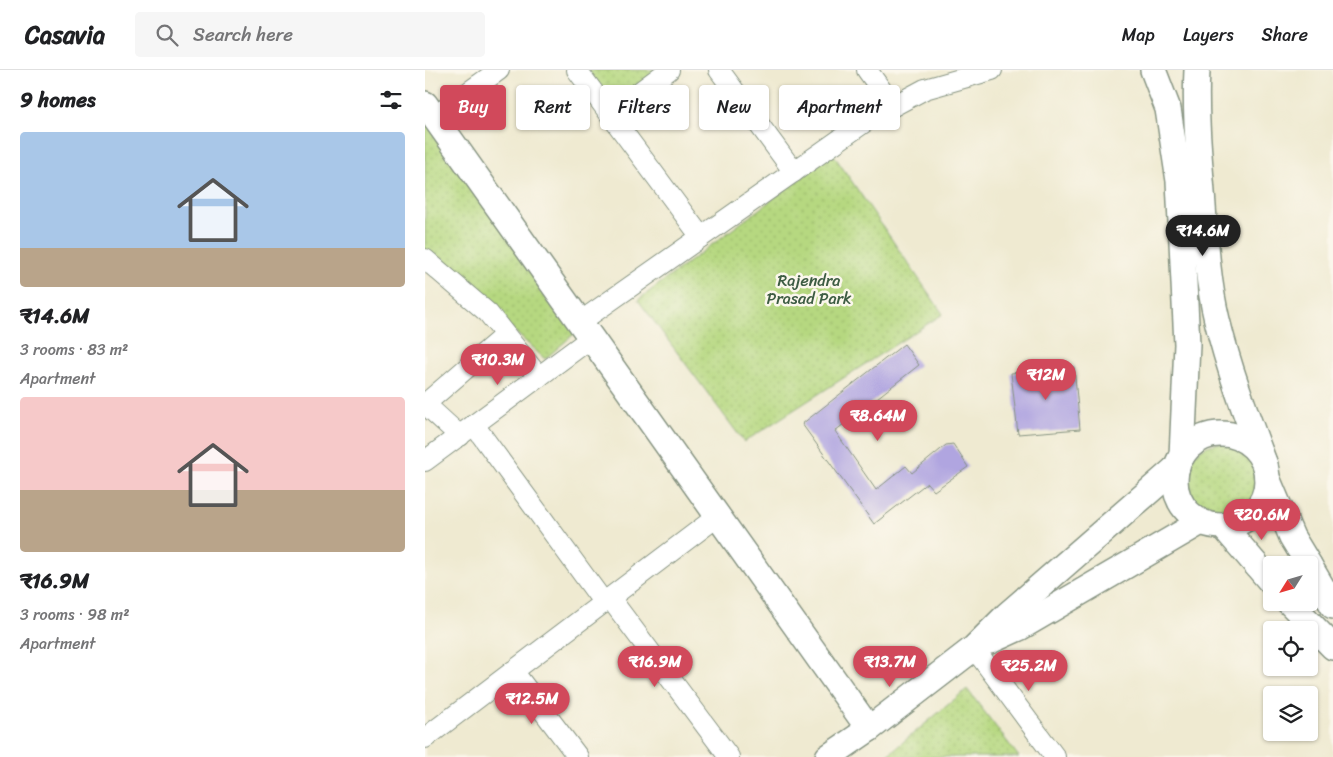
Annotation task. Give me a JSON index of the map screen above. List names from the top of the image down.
{
  "parks": ["Rajendra Prasad Park"],
  "north": "bottom left",
  "page": {
    "header": "Casavia",
    "search": "Search here",
    "nav": ["Map", "Layers", "Share"],
    "heading": "9 homes",
    "chip": [
      "Buy",
      "Rent",
      "Filters",
      "New",
      "Apartment"
    ],
    "list": [
      {
        "name": "₹14.6M",
        "note": "3 rooms · 83 m² · Apartment"
      },
      {
        "name": "₹16.9M",
        "note": "3 rooms · 98 m² · Apartment"
      }
    ],
    "price": [
      "₹14.6M",
      "₹10.3M",
      "₹12M",
      "₹8.64M",
      "₹20.6M",
      "₹16.9M",
      "₹13.7M",
      "₹25.2M",
      "₹12.5M"
    ]
  }
}
